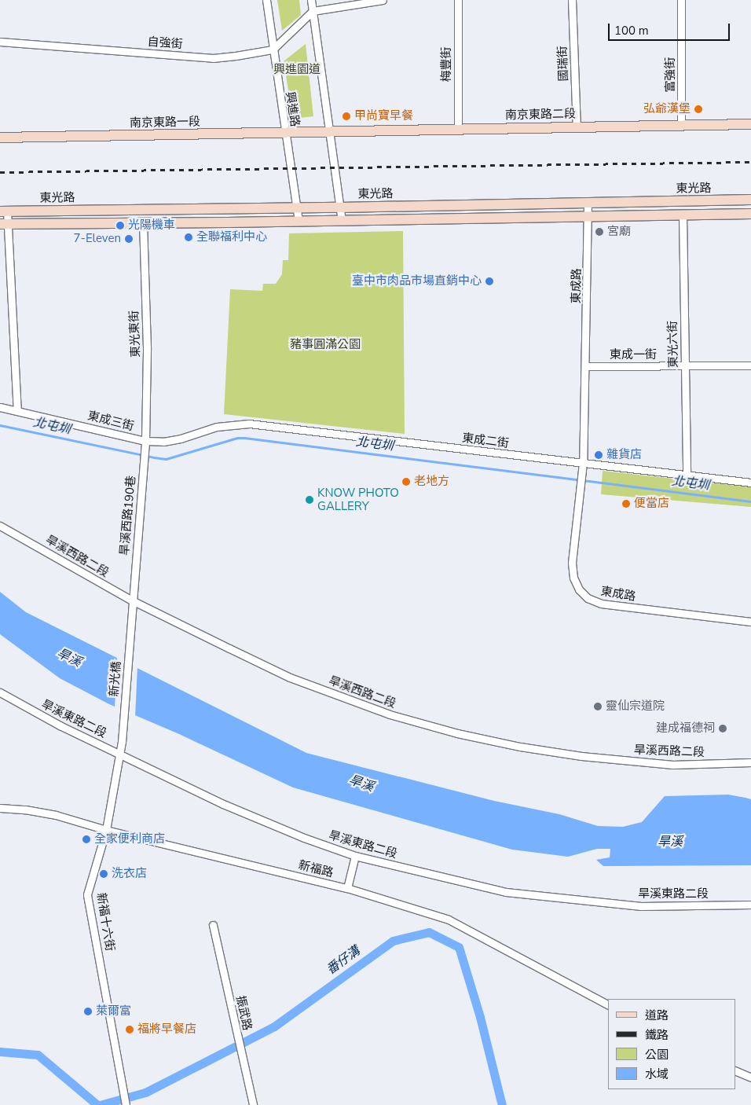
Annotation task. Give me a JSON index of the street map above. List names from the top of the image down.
{
  "streets": {
    "street": [
      "自強街",
      "國瑞街",
      "梅豐街",
      "富強街",
      "興進路",
      "南京東路二段",
      "南京東路一段",
      "東光路",
      "東成路",
      "東光東街",
      "東光六街",
      "東成一街",
      "東成三街",
      "東成二街",
      "旱溪西路190巷",
      "旱溪西路二段",
      "新光橋",
      "旱溪東路二段",
      "新福路",
      "新福十六街",
      "振武路"
    ]
  },
  "crossings": [
    ["自強街", "興進路"],
    ["國瑞街", "南京東路二段"],
    ["梅豐街", "南京東路二段"],
    ["富強街", "南京東路二段"],
    ["興進路", "南京東路一段"],
    ["興進路", "東光路"],
    ["南京東路二段", "南京東路一段"],
    ["東光路", "東成路"],
    ["東成路", "東成一街"],
    ["東成路", "東成二街"],
    ["東光東街", "東成三街"],
    ["東光東街", "旱溪西路190巷"],
    ["東光六街", "東成一街"],
    ["東光六街", "東成二街"],
    ["東成三街", "東成二街"],
    ["旱溪西路190巷", "旱溪西路二段"],
    ["旱溪西路190巷", "新光橋"],
    ["新光橋", "旱溪東路二段"],
    ["新光橋", "新福十六街"],
    ["旱溪東路二段", "新福十六街"],
    ["新福路", "新福十六街"]
  ],
  "water": ["北屯圳", "旱溪", "番仔溝"],
  "parks": ["興進園道", "豬事圓滿公園"],
  "places": [
    "弘爺漢堡",
    "甲尚寶早餐",
    "光陽機車",
    "宮廟",
    "全聯福利中心",
    "7-Eleven",
    "臺中市肉品市場直銷中心",
    "雜貨店",
    "老地方",
    "KNOW PHOTO GALLERY",
    "便當店",
    "靈仙宗道院",
    "建成福德祠",
    "全家便利商店",
    "洗衣店",
    "萊爾富",
    "福將早餐店"
  ],
  "legend": [
    "道路",
    "鐵路",
    "公園",
    "水域"
  ],
  "scale_bar": "100 m"
}
